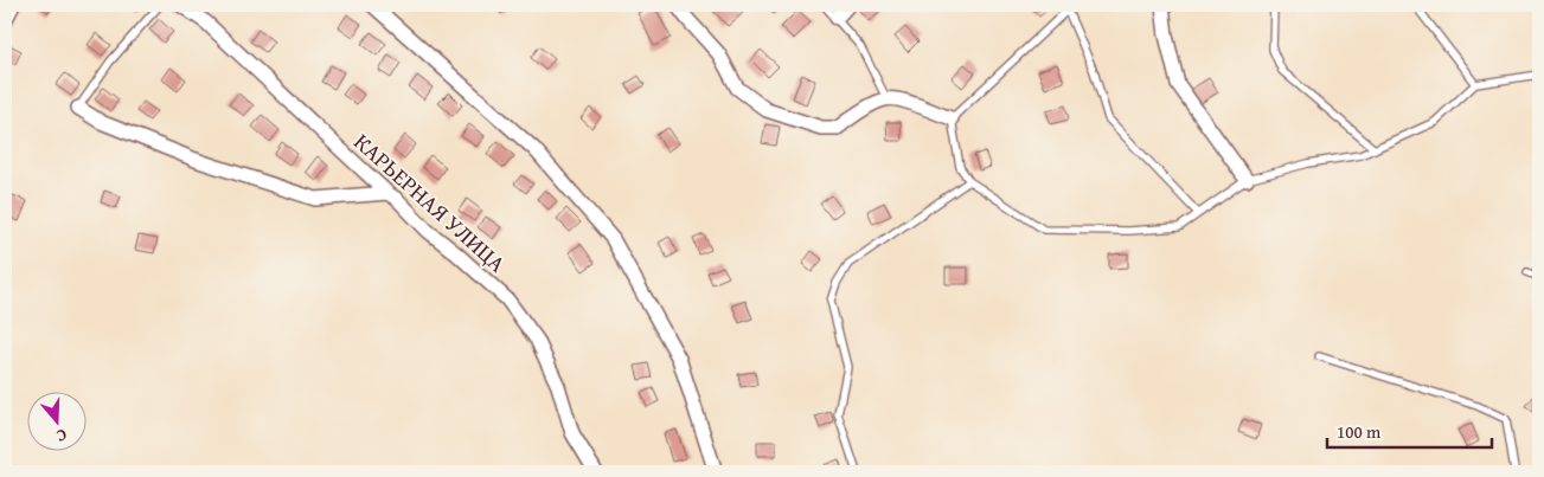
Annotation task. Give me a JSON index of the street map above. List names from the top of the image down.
{
  "streets": {
    "street": ["КАРЬЕРНАЯ УЛИЦА"]
  },
  "scale_bar": "100 m",
  "north": "bottom"
}
